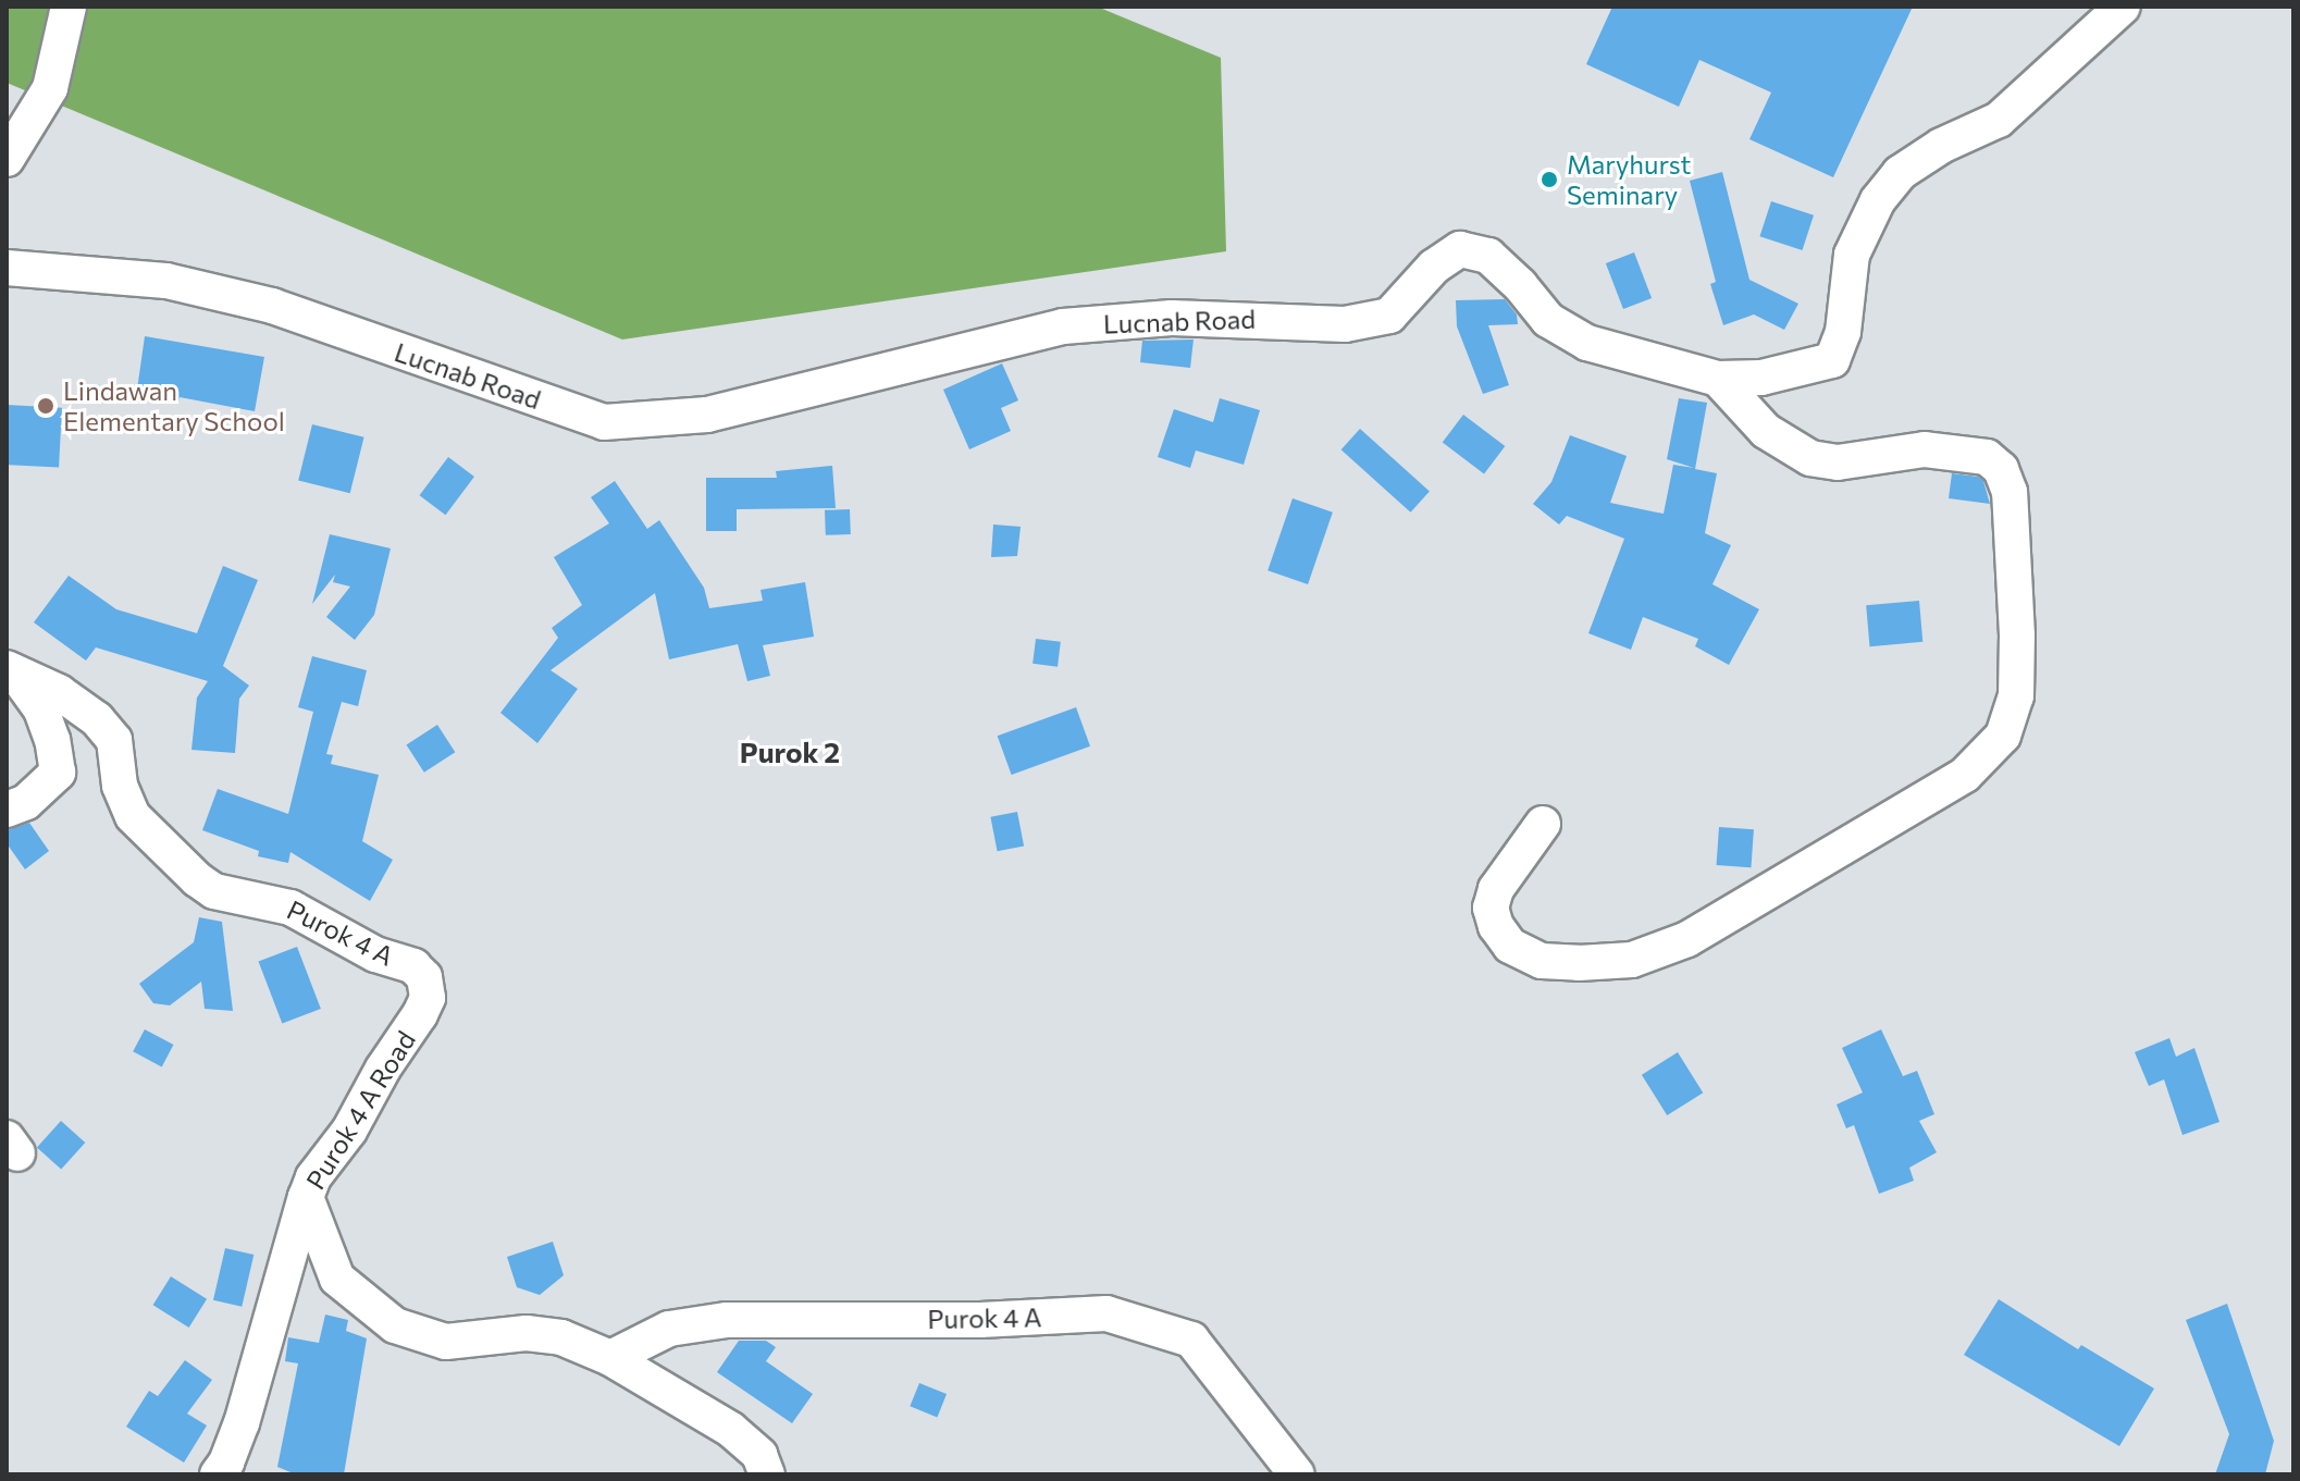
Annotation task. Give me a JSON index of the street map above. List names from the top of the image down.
{
  "streets": {
    "street": ["Lucnab Road", "Purok 4 A", "Purok 4 A Road"]
  },
  "crossings": [
    ["Purok 4 A", "Purok 4 A Road"]
  ],
  "districts": ["Purok 2"],
  "places": ["Maryhurst Seminary", "Lindawan Elementary School"]
}
